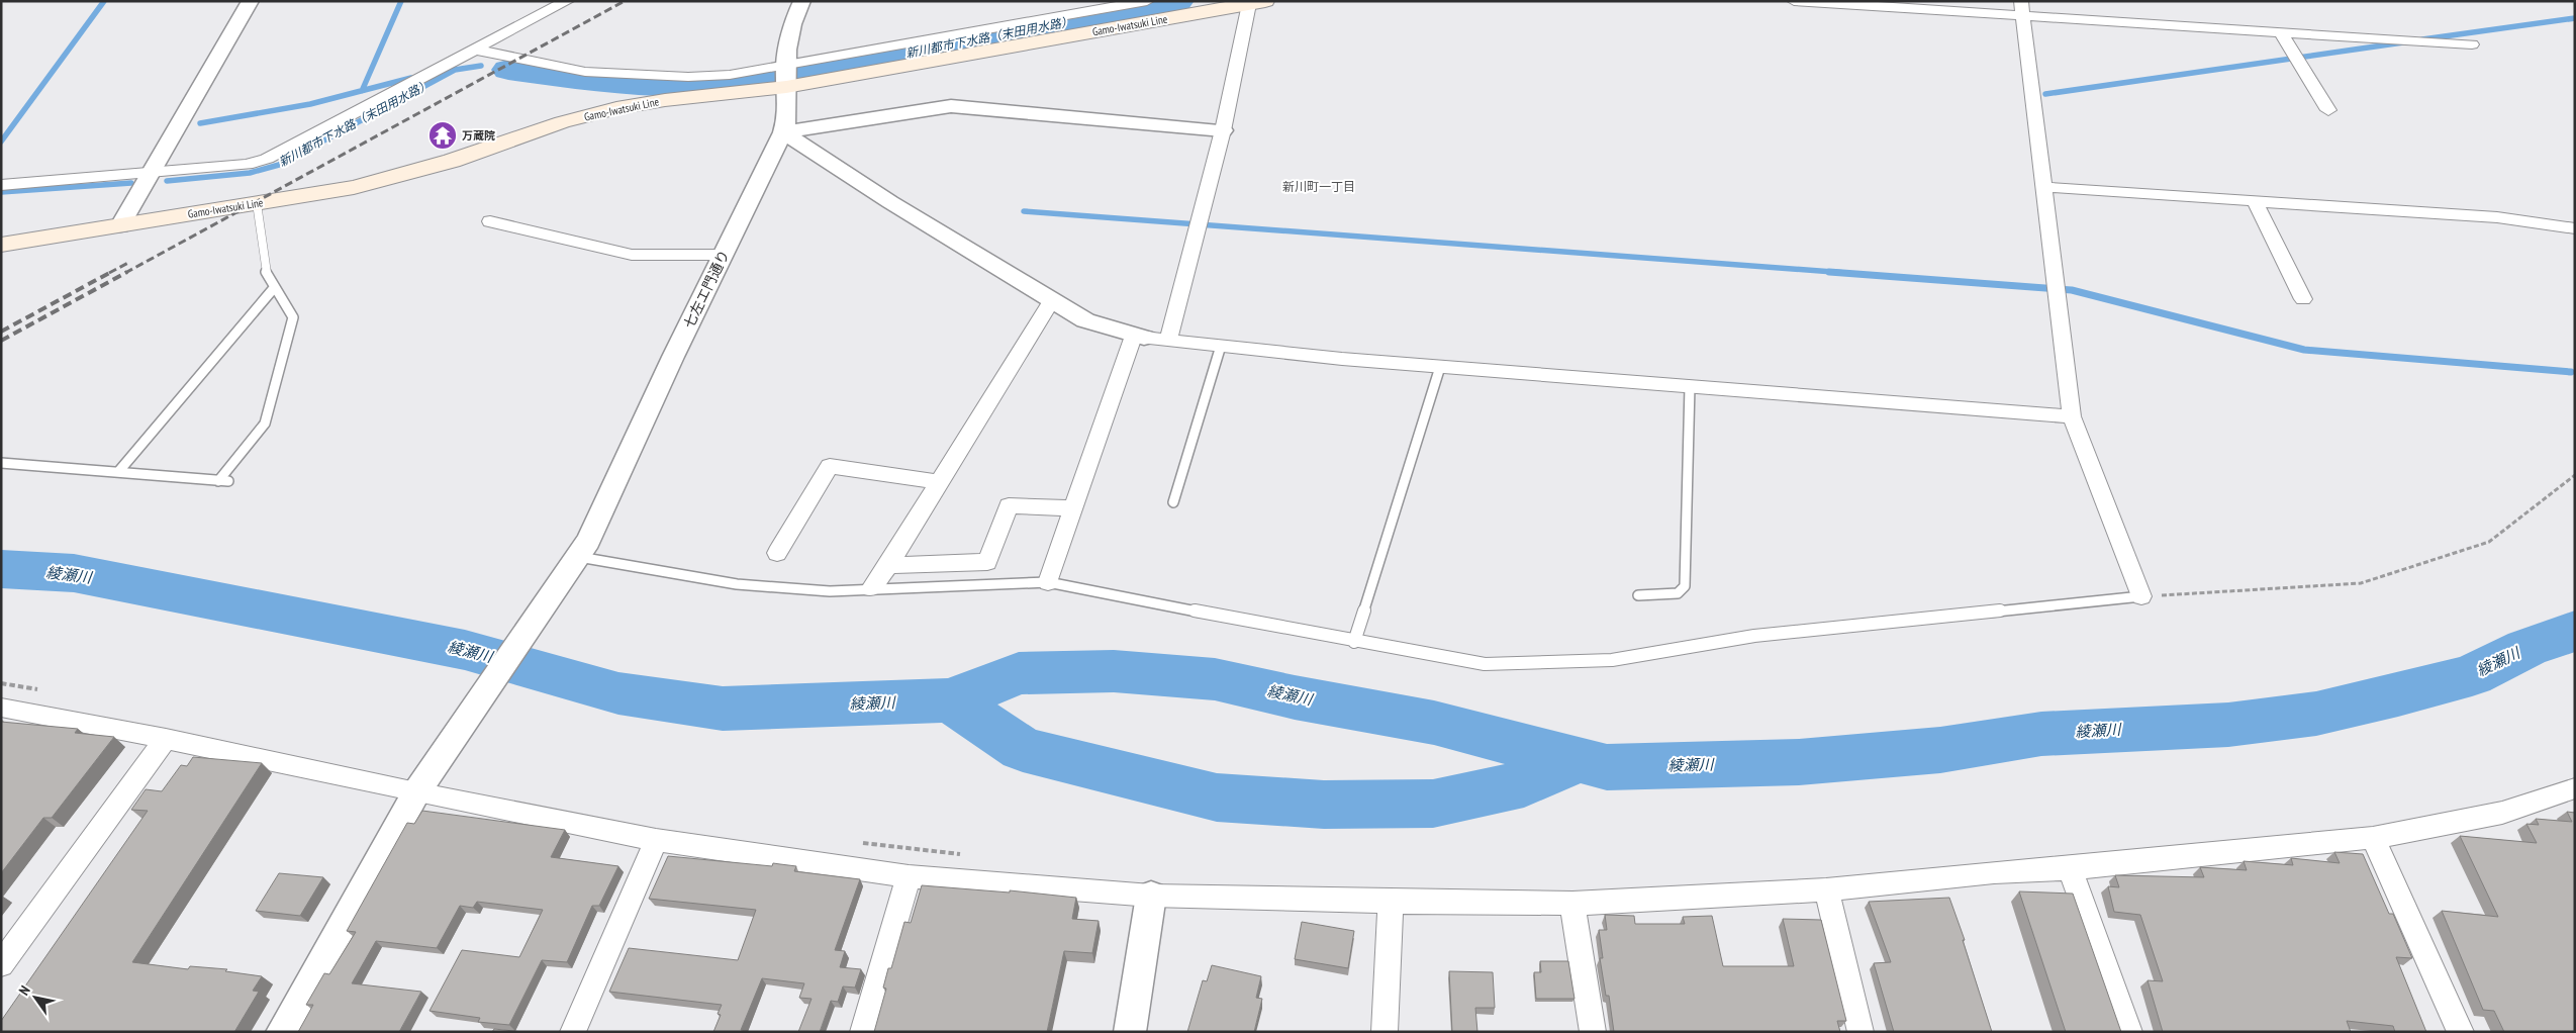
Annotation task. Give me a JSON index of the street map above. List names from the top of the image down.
{
  "streets": {
    "main road": ["Gamo-Iwatsuki Line"],
    "street": ["七左エ門通り"]
  },
  "crossings": [
    ["Gamo-Iwatsuki Line", "七左エ門通り"]
  ],
  "districts": ["新川町一丁目"],
  "water": ["新川都市下水路（末田用水路）", "綾瀬川"],
  "places": {
    "temple": ["万蔵院"]
  },
  "north": "top left"
}
